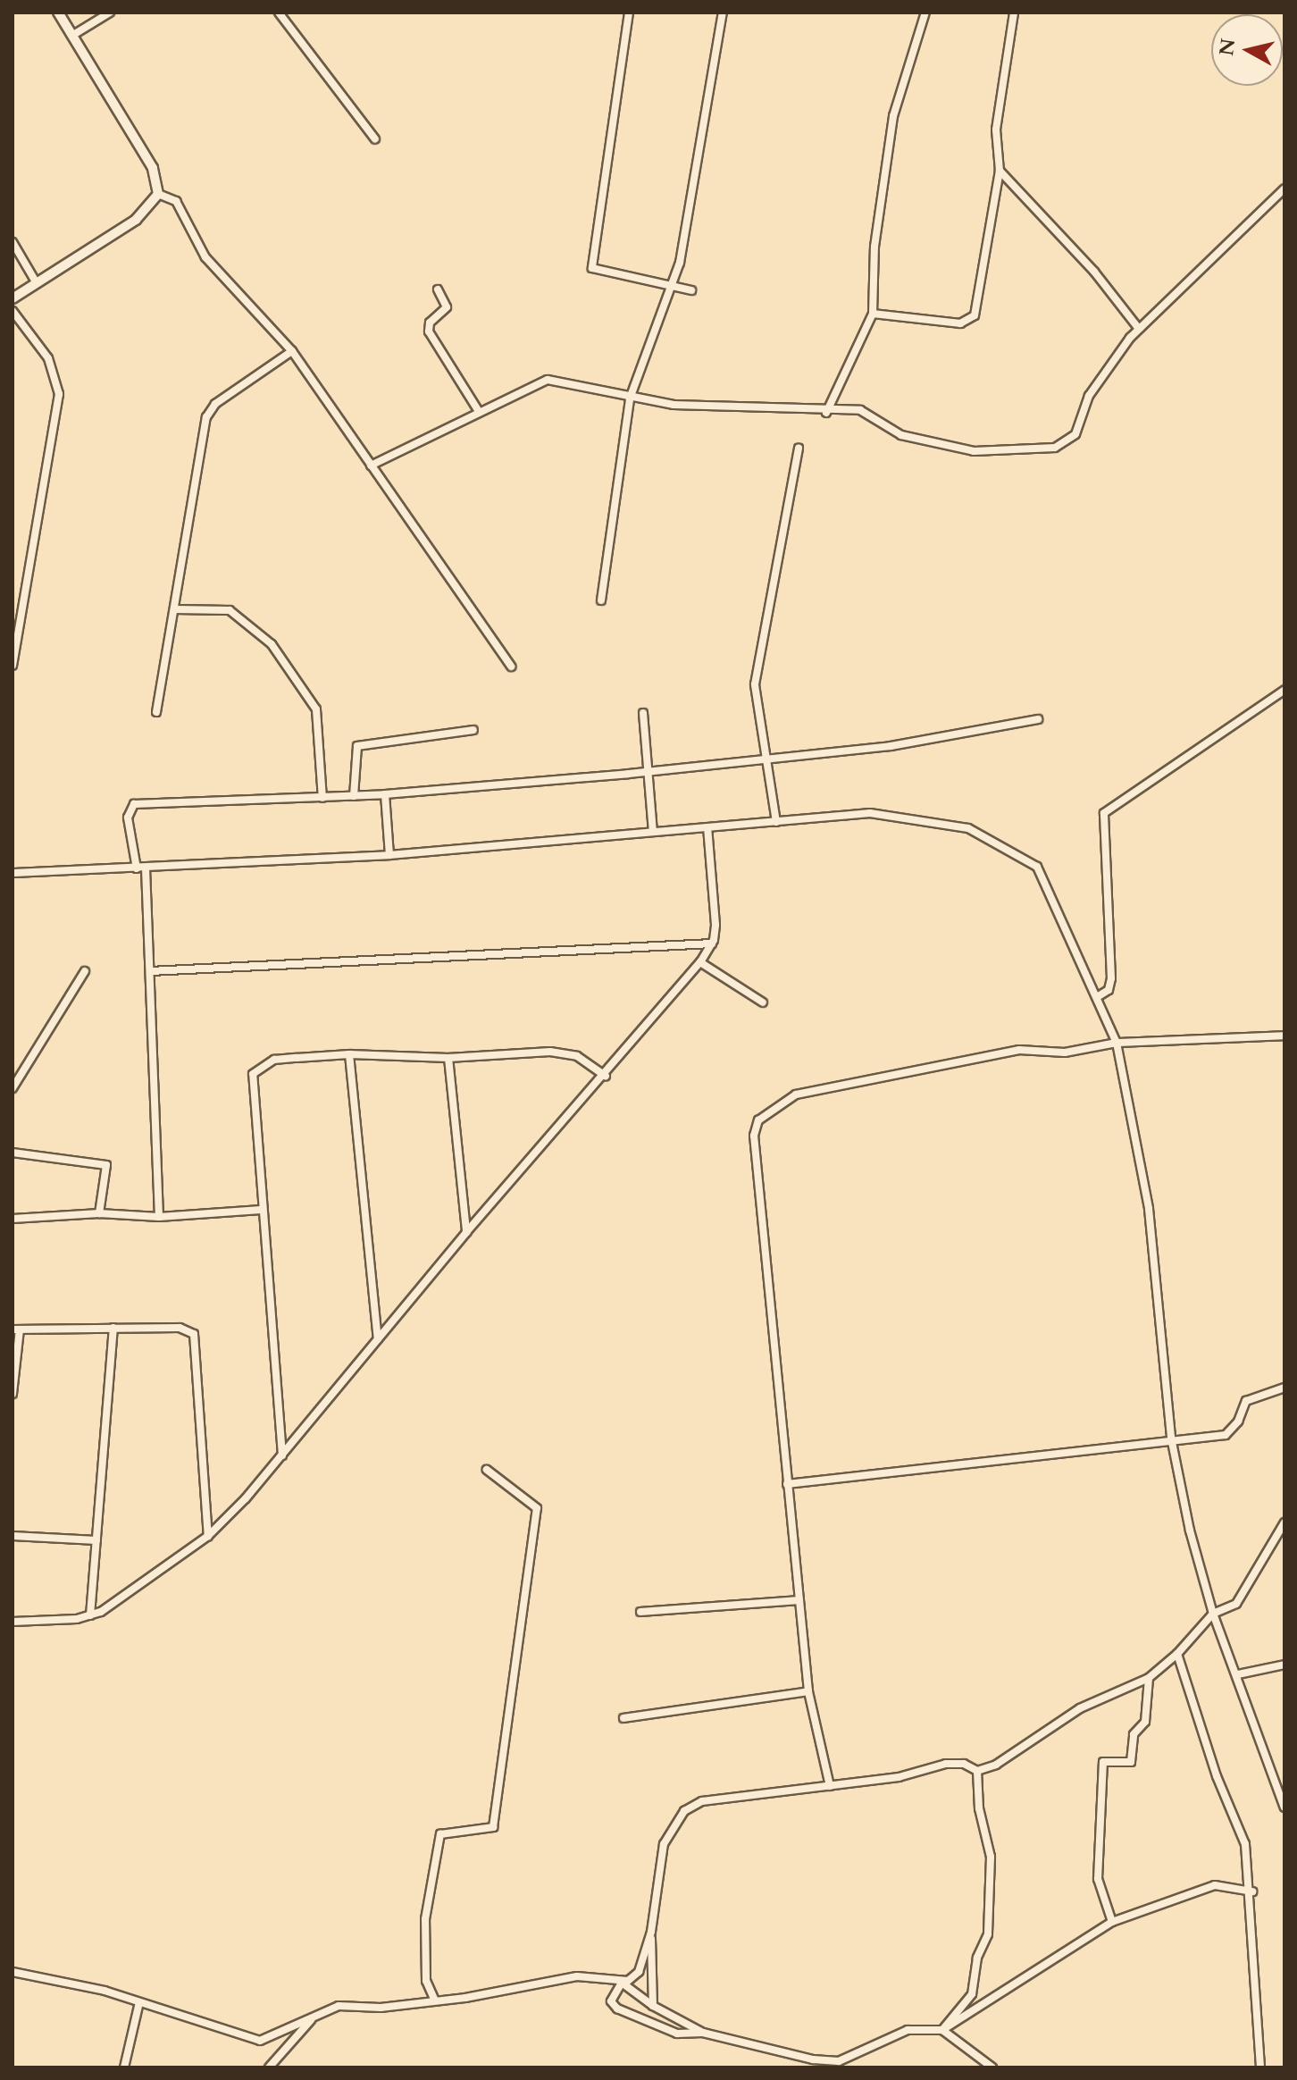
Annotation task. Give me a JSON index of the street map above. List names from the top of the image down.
{
  "north": "left"
}
